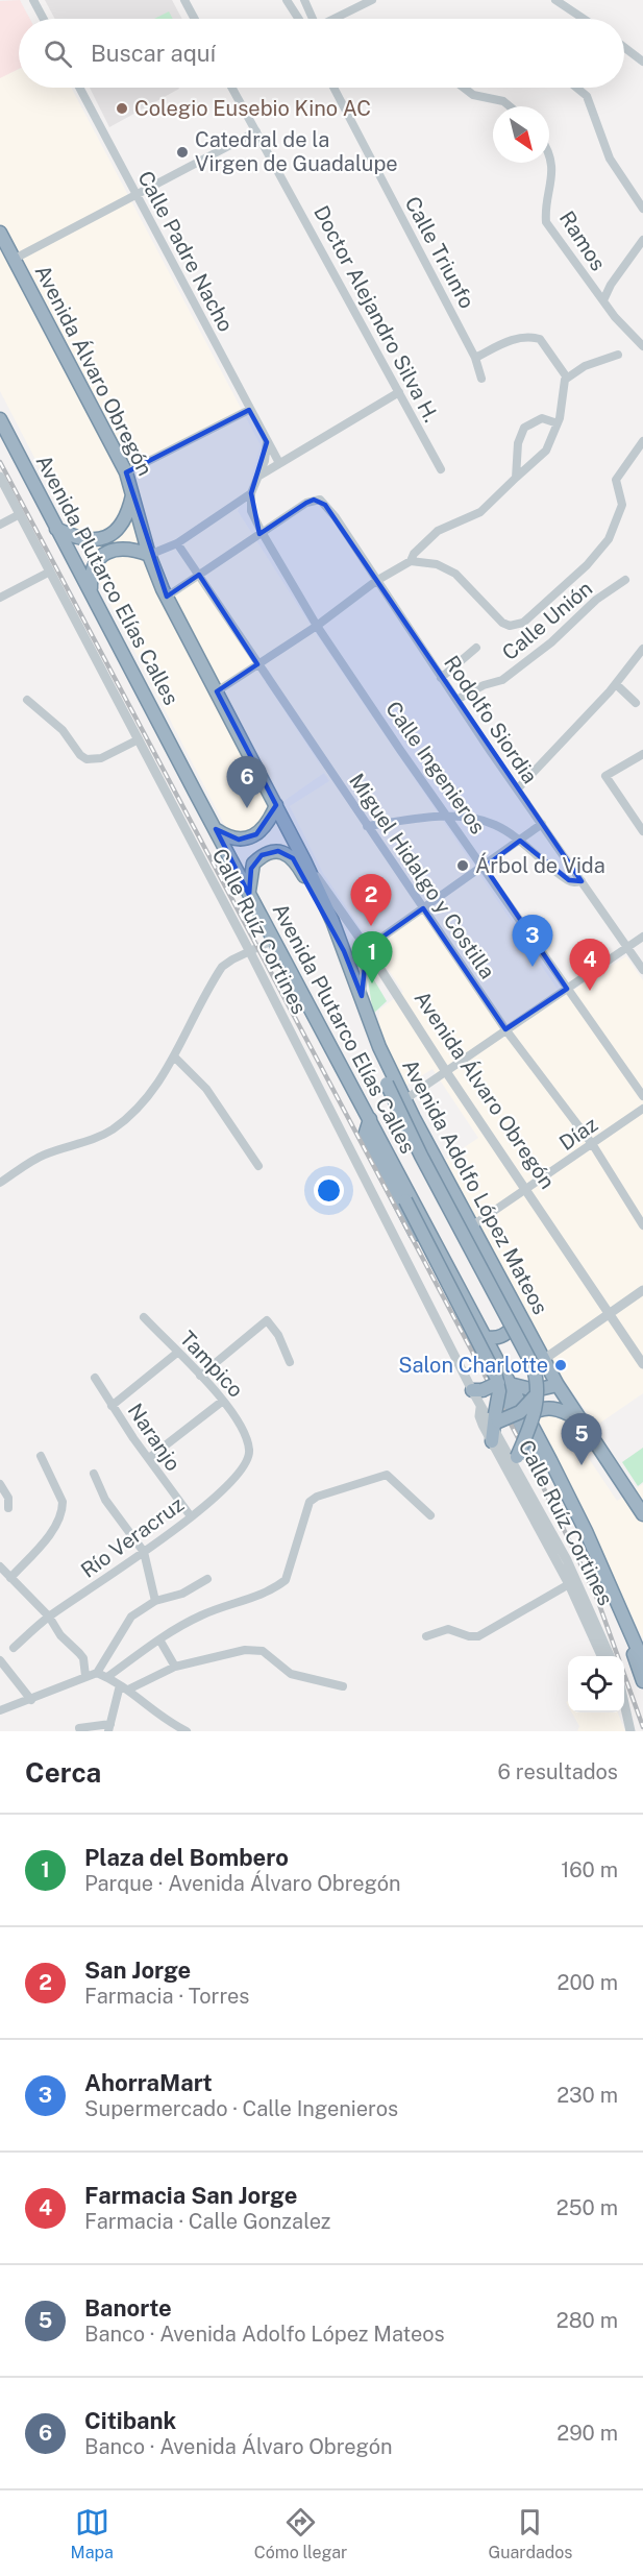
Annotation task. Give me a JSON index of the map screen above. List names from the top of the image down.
{
  "streets": {
    "highway": ["Avenida Álvaro Obregón", "Avenida Plutarco Elías Calles", "Avenida Adolfo López Mateos"],
    "street": [
      "Ramos",
      "Calle Padre Nacho",
      "Calle Triunfo",
      "Doctor Alejandro Silva H.",
      "Calle Unión",
      "Rodolfo Siordia",
      "Calle Ingenieros",
      "Miguel Hidalgo y Costilla",
      "Calle Ruíz Cortines",
      "Díaz",
      "Tampico",
      "Naranjo",
      "Río Veracruz"
    ]
  },
  "crossings": [
    ["Avenida Álvaro Obregón", "Díaz"],
    ["Avenida Álvaro Obregón", "Avenida Adolfo López Mateos"],
    ["Calle Unión", "Rodolfo Siordia"],
    ["Rodolfo Siordia", "Calle Ingenieros"],
    ["Miguel Hidalgo y Costilla", "Díaz"],
    ["Díaz", "Avenida Adolfo López Mateos"],
    ["Tampico", "Río Veracruz"],
    ["Naranjo", "Río Veracruz"]
  ],
  "places": [
    "Colegio Eusebio Kino AC",
    "Catedral de la Virgen de Guadalupe",
    "Árbol de Vida",
    "Salon Charlotte"
  ],
  "north": "bottom right",
  "page": {
    "search": "Buscar aquí",
    "pins": [
      "6",
      "2",
      "3",
      "1",
      "4",
      "5"
    ],
    "heading": ["Cerca", "6 resultados"],
    "list": [
      {
        "mark": "1",
        "name": "Plaza del Bombero",
        "note": "Parque · Avenida Álvaro Obregón",
        "value": "160 m"
      },
      {
        "mark": "2",
        "name": "San Jorge",
        "note": "Farmacia · Torres",
        "value": "200 m"
      },
      {
        "mark": "3",
        "name": "AhorraMart",
        "note": "Supermercado · Calle Ingenieros",
        "value": "230 m"
      },
      {
        "mark": "4",
        "name": "Farmacia San Jorge",
        "note": "Farmacia · Calle Gonzalez",
        "value": "250 m"
      },
      {
        "mark": "5",
        "name": "Banorte",
        "note": "Banco · Avenida Adolfo López Mateos",
        "value": "280 m"
      },
      {
        "mark": "6",
        "name": "Citibank",
        "note": "Banco · Avenida Álvaro Obregón",
        "value": "290 m"
      }
    ],
    "nav": ["Mapa", "Cómo llegar", "Guardados"]
  }
}
